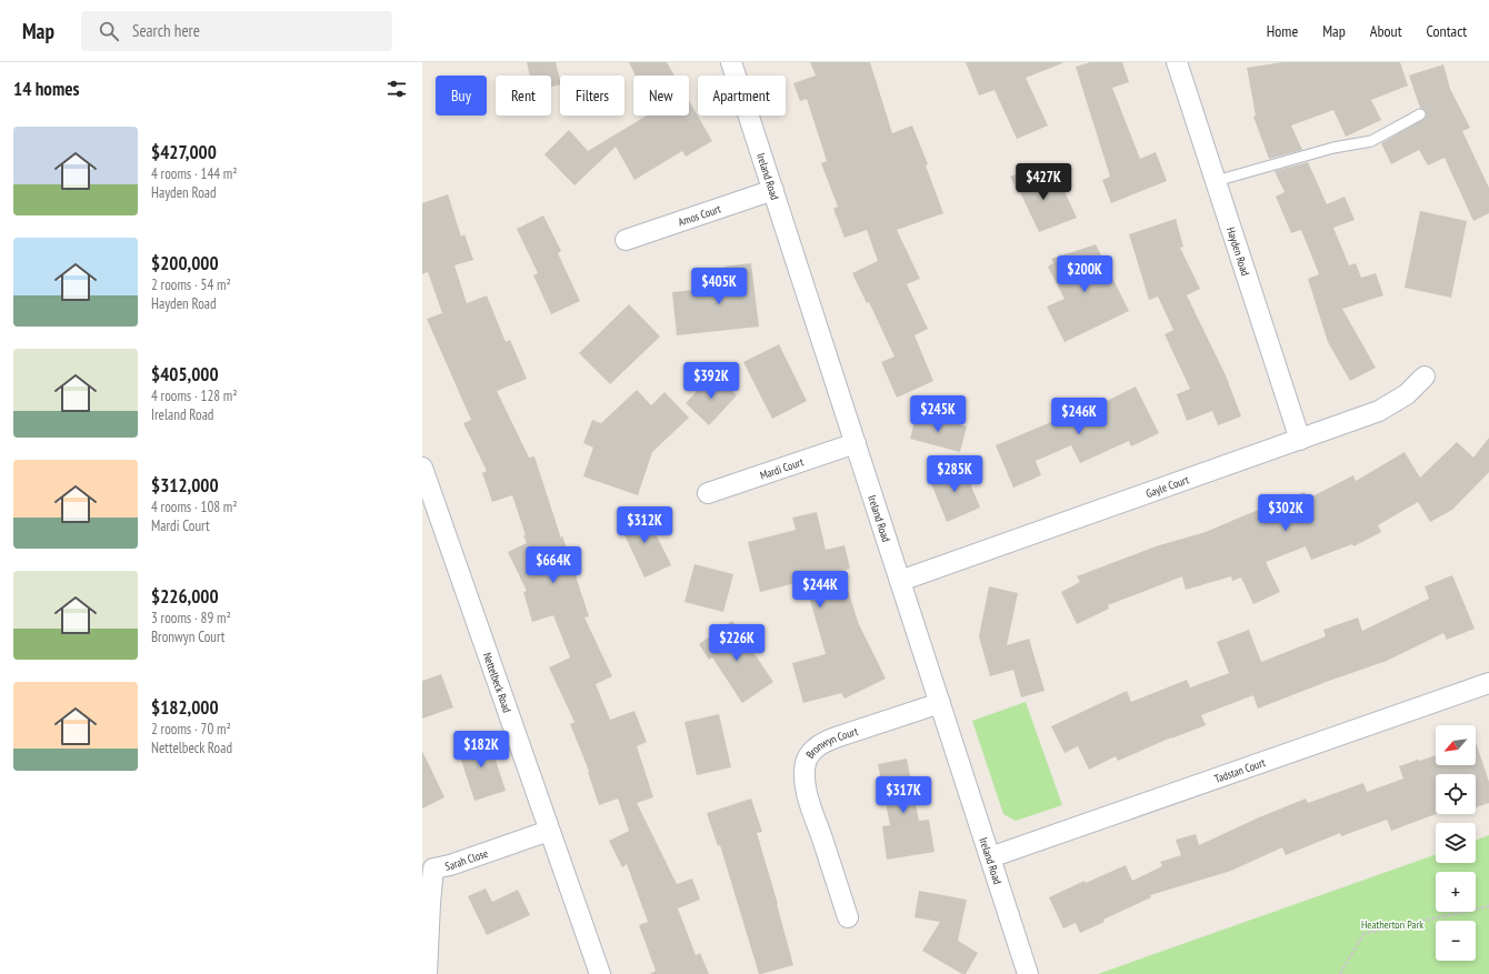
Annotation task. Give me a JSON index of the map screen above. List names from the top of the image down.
{
  "streets": {
    "street": [
      "Ireland Road",
      "Amos Court",
      "Hayden Road",
      "Mardi Court",
      "Gayle Court",
      "Nettelbeck Road",
      "Bronwyn Court",
      "Tadstan Court",
      "Sarah Close"
    ]
  },
  "crossings": [
    ["Ireland Road", "Amos Court"],
    ["Ireland Road", "Mardi Court"],
    ["Ireland Road", "Gayle Court"],
    ["Ireland Road", "Bronwyn Court"],
    ["Ireland Road", "Tadstan Court"],
    ["Hayden Road", "Gayle Court"],
    ["Nettelbeck Road", "Sarah Close"]
  ],
  "parks": ["Heatherton Park"],
  "north": "bottom left",
  "page": {
    "header": "Map",
    "search": "Search here",
    "nav": [
      "Home",
      "Map",
      "About",
      "Contact"
    ],
    "heading": "14 homes",
    "chip": [
      "Buy",
      "Rent",
      "Filters",
      "New",
      "Apartment"
    ],
    "list": [
      {
        "name": "$427,000",
        "note": "4 rooms · 144 m² · Hayden Road"
      },
      {
        "name": "$200,000",
        "note": "2 rooms · 54 m² · Hayden Road"
      },
      {
        "name": "$405,000",
        "note": "4 rooms · 128 m² · Ireland Road"
      },
      {
        "name": "$312,000",
        "note": "4 rooms · 108 m² · Mardi Court"
      },
      {
        "name": "$226,000",
        "note": "3 rooms · 89 m² · Bronwyn Court"
      },
      {
        "name": "$182,000",
        "note": "2 rooms · 70 m² · Nettelbeck Road"
      }
    ],
    "price": [
      "$427K",
      "$200K",
      "$405K",
      "$392K",
      "$245K",
      "$246K",
      "$285K",
      "$302K",
      "$312K",
      "$664K",
      "$244K",
      "$226K",
      "$182K",
      "$317K"
    ],
    "map_buttons": ["+", "−"]
  }
}
